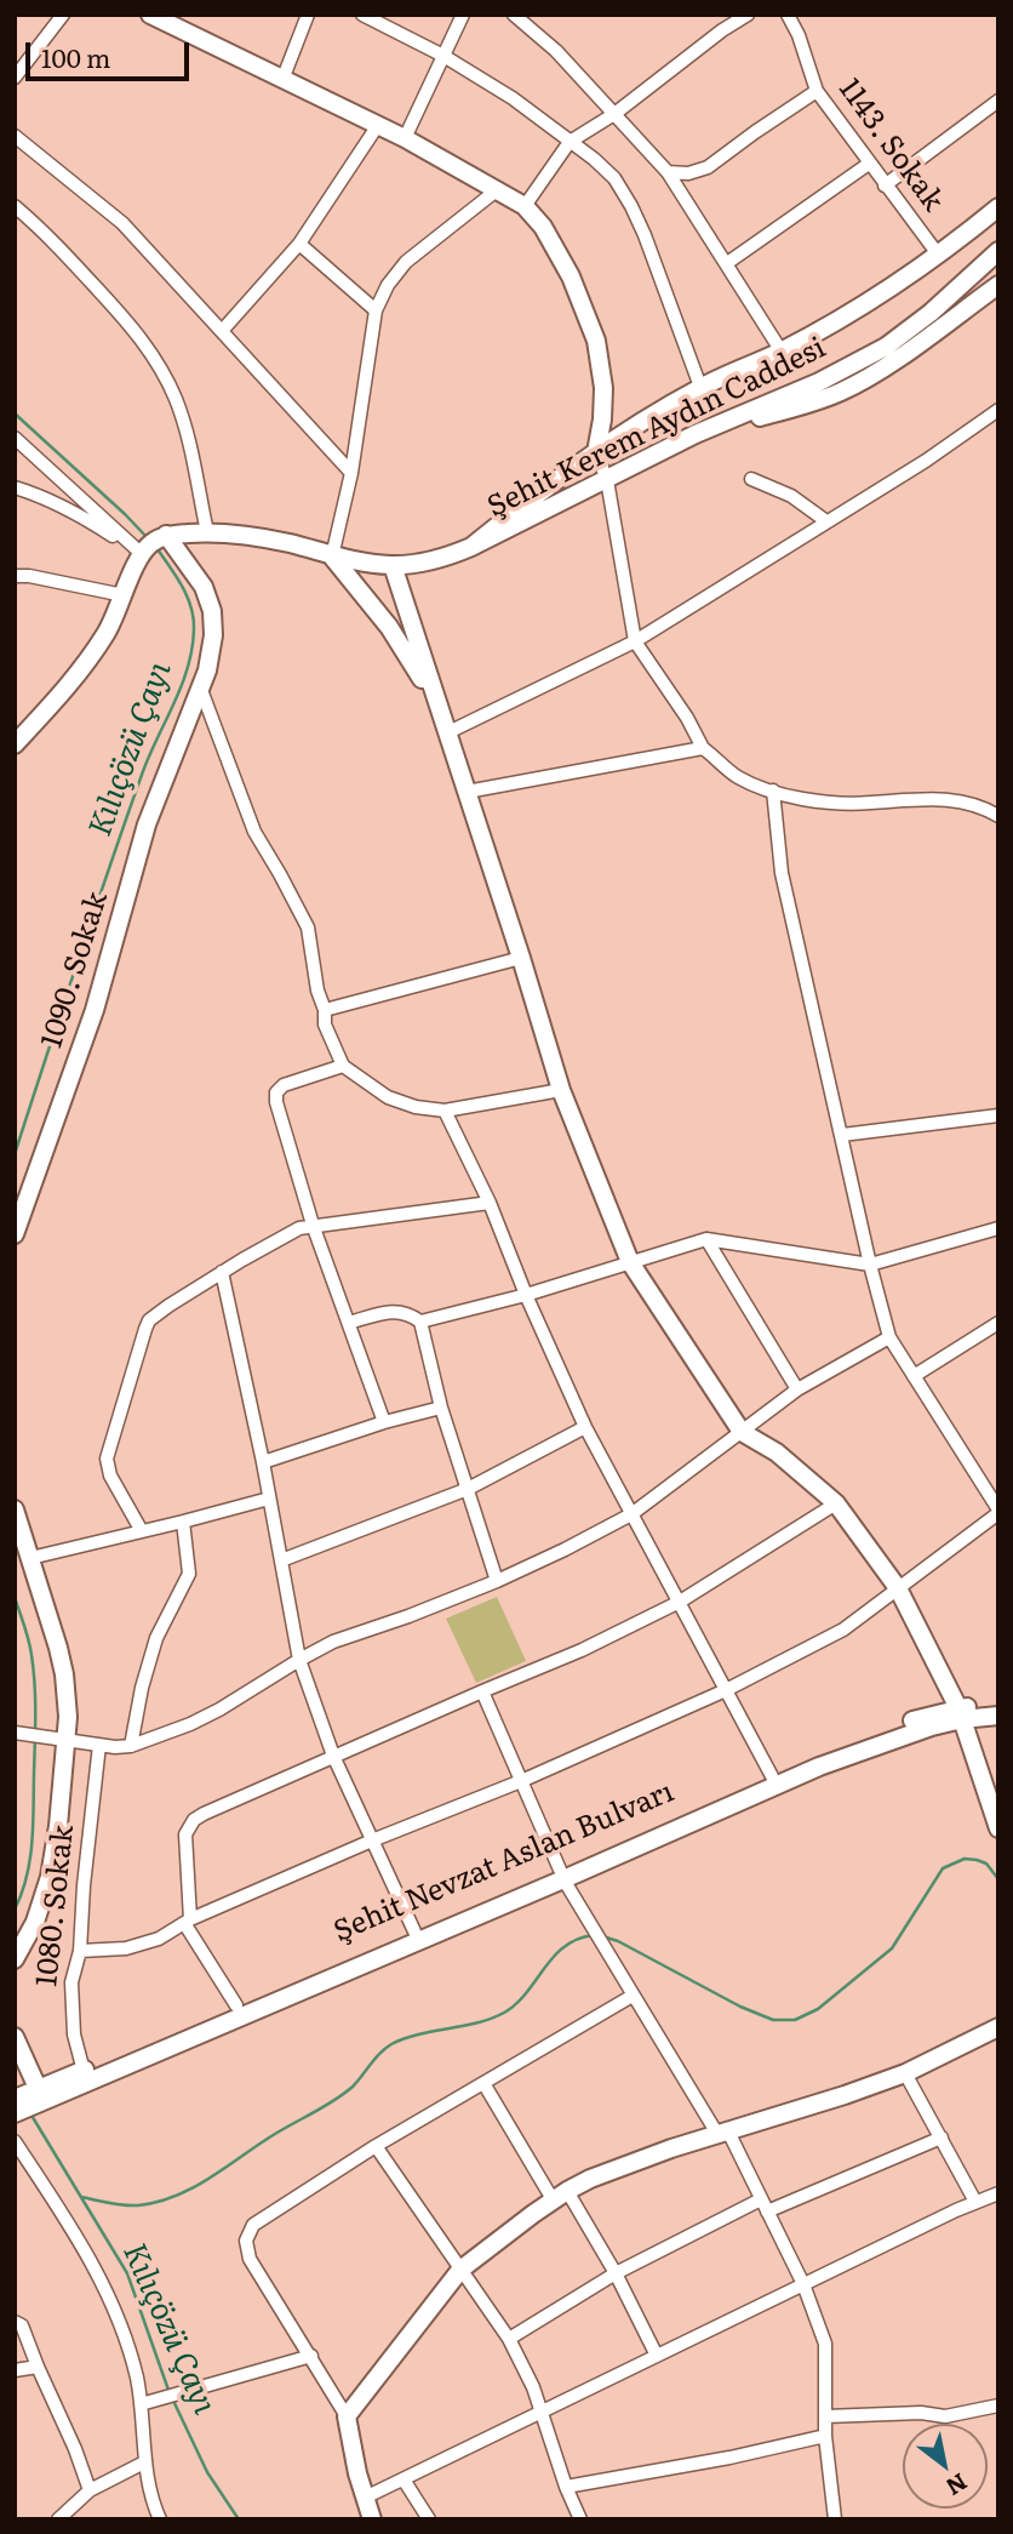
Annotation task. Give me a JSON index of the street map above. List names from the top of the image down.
{
  "streets": {
    "street": [
      "1143. Sokak",
      "Şehit Kerem Aydın Caddesi",
      "1090. Sokak",
      "Şehit Nevzat Aslan Bulvarı",
      "1080. Sokak"
    ]
  },
  "crossings": [
    ["1143. Sokak", "Şehit Kerem Aydın Caddesi"],
    ["Şehit Nevzat Aslan Bulvarı", "1080. Sokak"]
  ],
  "water": ["Kılıçözü Çayı"],
  "scale_bar": "100 m",
  "north": "bottom right"
}
